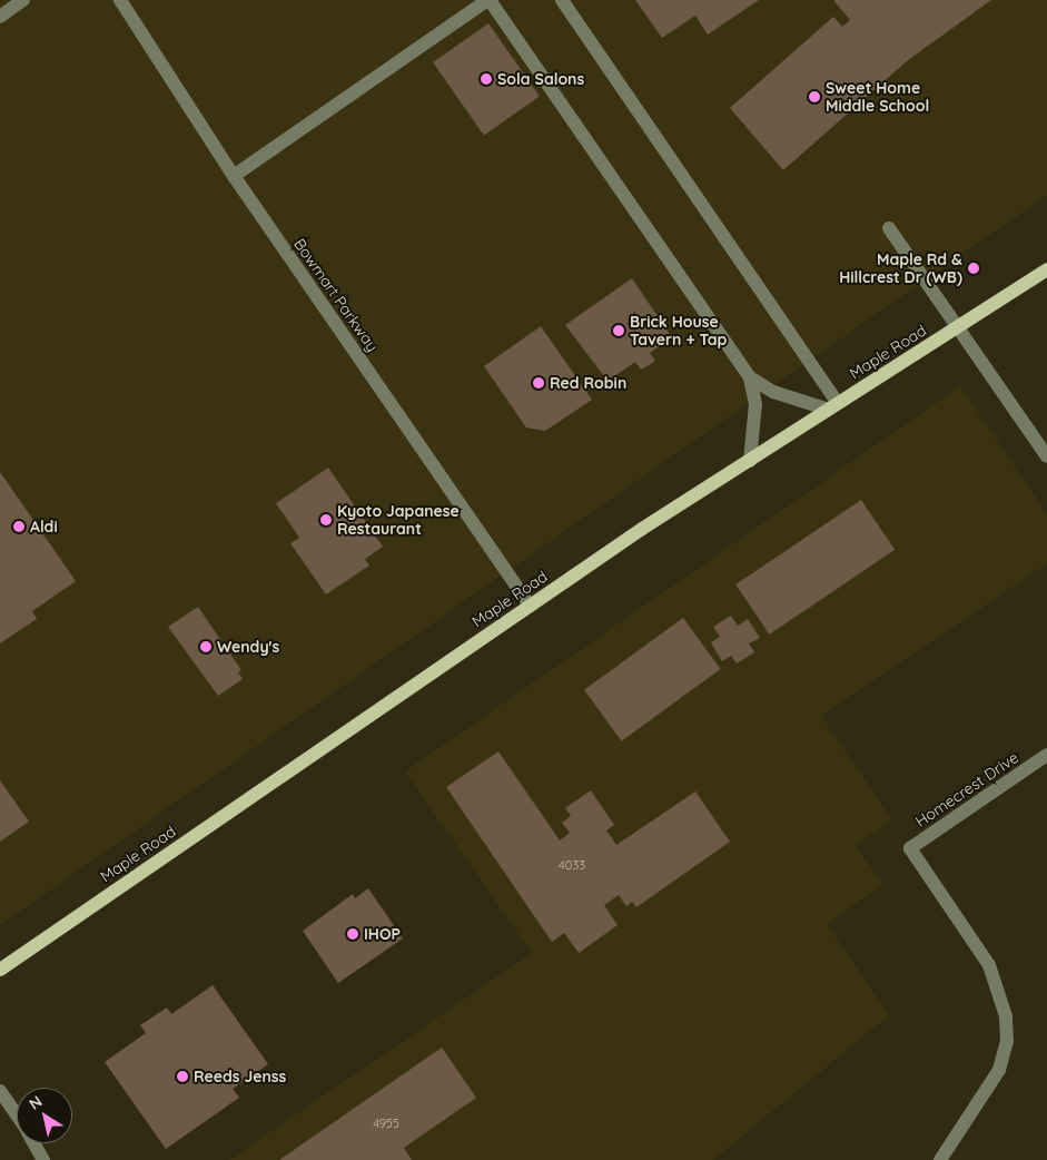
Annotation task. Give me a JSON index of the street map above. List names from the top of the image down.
{
  "streets": {
    "main road": ["Maple Road"],
    "street": ["Bowmart Parkway", "Homecrest Drive"]
  },
  "crossings": [
    ["Bowmart Parkway", "Maple Road"]
  ],
  "places": [
    "Sola Salons",
    "Sweet Home Middle School",
    "Maple Rd & Hillcrest Dr (WB)",
    "Brick House Tavern + Tap",
    "Red Robin",
    "Kyoto Japanese Restaurant",
    "Aldi",
    "Wendy's",
    "IHOP",
    "Reeds Jenss"
  ],
  "house_numbers": ["4033", "4955"],
  "north": "top left"
}
